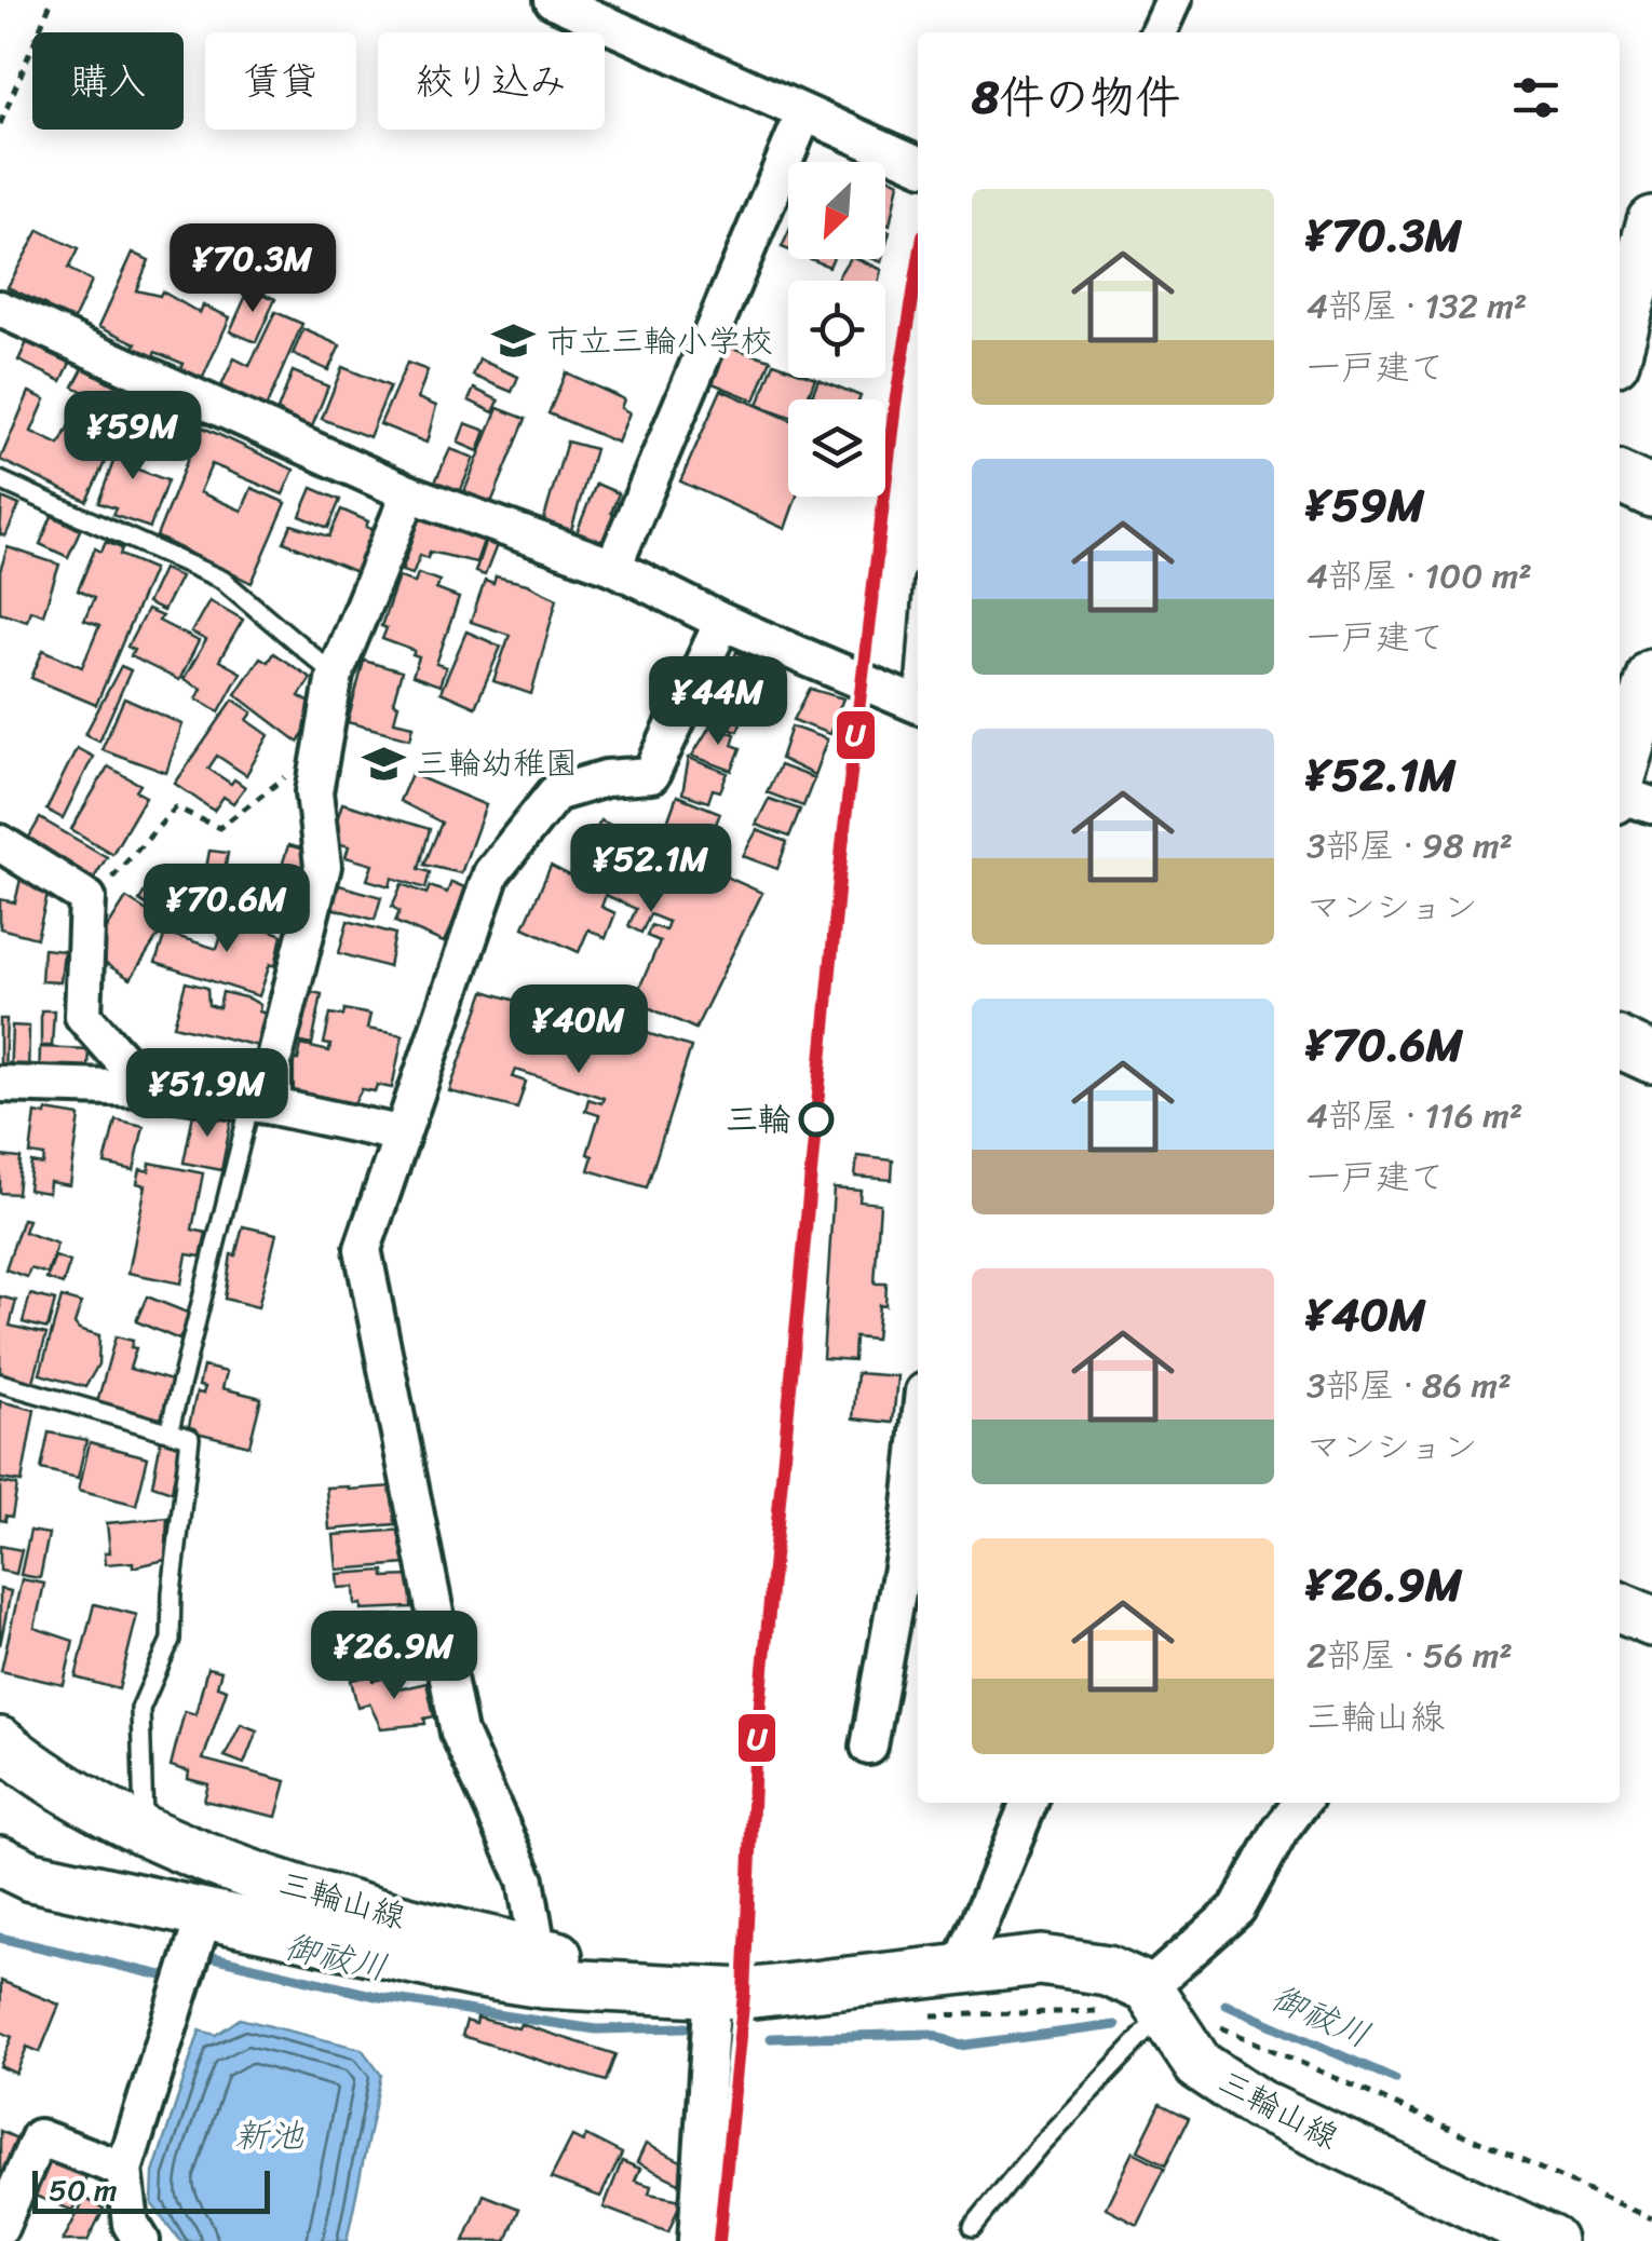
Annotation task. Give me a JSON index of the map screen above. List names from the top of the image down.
{
  "streets": {
    "main road": ["三輪山線"]
  },
  "water": ["御祓川", "新池"],
  "places": {
    "school or university": ["市立三輪小学校", "三輪幼稚園"],
    "other": ["三輪"]
  },
  "lines": ["transit line U"],
  "scale_bar": "50 m",
  "north": "bottom left",
  "page": {
    "chip": ["購入", "賃貸", "絞り込み"],
    "heading": "8件の物件",
    "list": [
      {
        "name": "¥70.3M",
        "note": "4部屋 · 132 m² · 一戸建て"
      },
      {
        "name": "¥59M",
        "note": "4部屋 · 100 m² · 一戸建て"
      },
      {
        "name": "¥52.1M",
        "note": "3部屋 · 98 m² · マンション"
      },
      {
        "name": "¥70.6M",
        "note": "4部屋 · 116 m² · 一戸建て"
      },
      {
        "name": "¥40M",
        "note": "3部屋 · 86 m² · マンション"
      },
      {
        "name": "¥26.9M",
        "note": "2部屋 · 56 m² · 三輪山線"
      }
    ],
    "price": [
      "¥70.3M",
      "¥59M",
      "¥44M",
      "¥52.1M",
      "¥70.6M",
      "¥40M",
      "¥51.9M",
      "¥26.9M"
    ],
    "scale": "50 m"
  }
}
